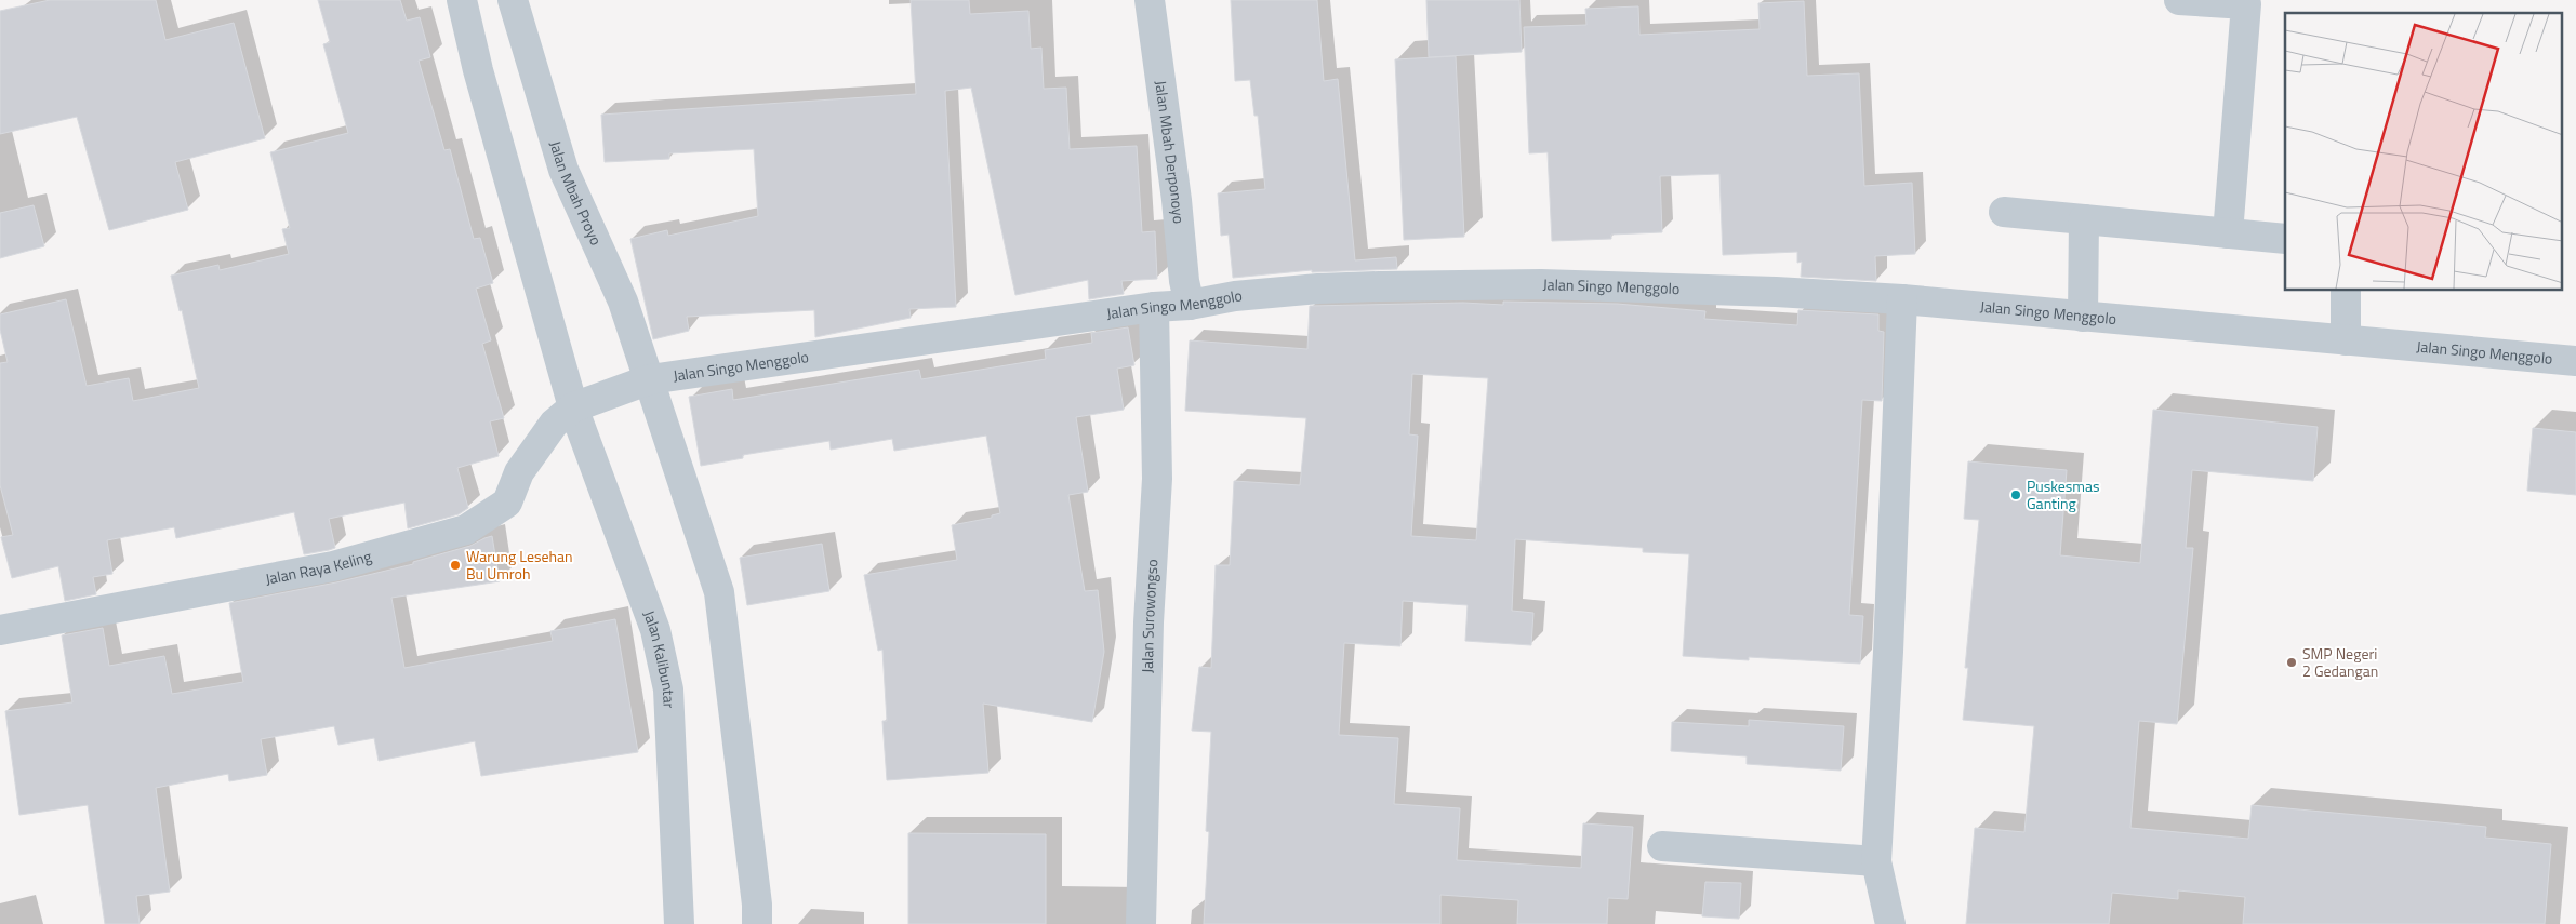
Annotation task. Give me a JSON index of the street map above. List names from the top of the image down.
{
  "streets": {
    "street": [
      "Jalan Mbah Derponoyo",
      "Jalan Mbah Proyo",
      "Jalan Singo Menggolo",
      "Jalan Raya Keling",
      "Jalan Surowongso",
      "Jalan Kalibuntar"
    ]
  },
  "crossings": [
    ["Jalan Mbah Derponoyo", "Jalan Singo Menggolo"],
    ["Jalan Mbah Proyo", "Jalan Singo Menggolo"],
    ["Jalan Singo Menggolo", "Jalan Raya Keling"],
    ["Jalan Singo Menggolo", "Jalan Surowongso"],
    ["Jalan Singo Menggolo", "Jalan Kalibuntar"],
    ["Jalan Raya Keling", "Jalan Kalibuntar"]
  ],
  "places": ["Puskesmas Ganting", "Warung Lesehan Bu Umroh", "SMP Negeri 2 Gedangan"]
}
